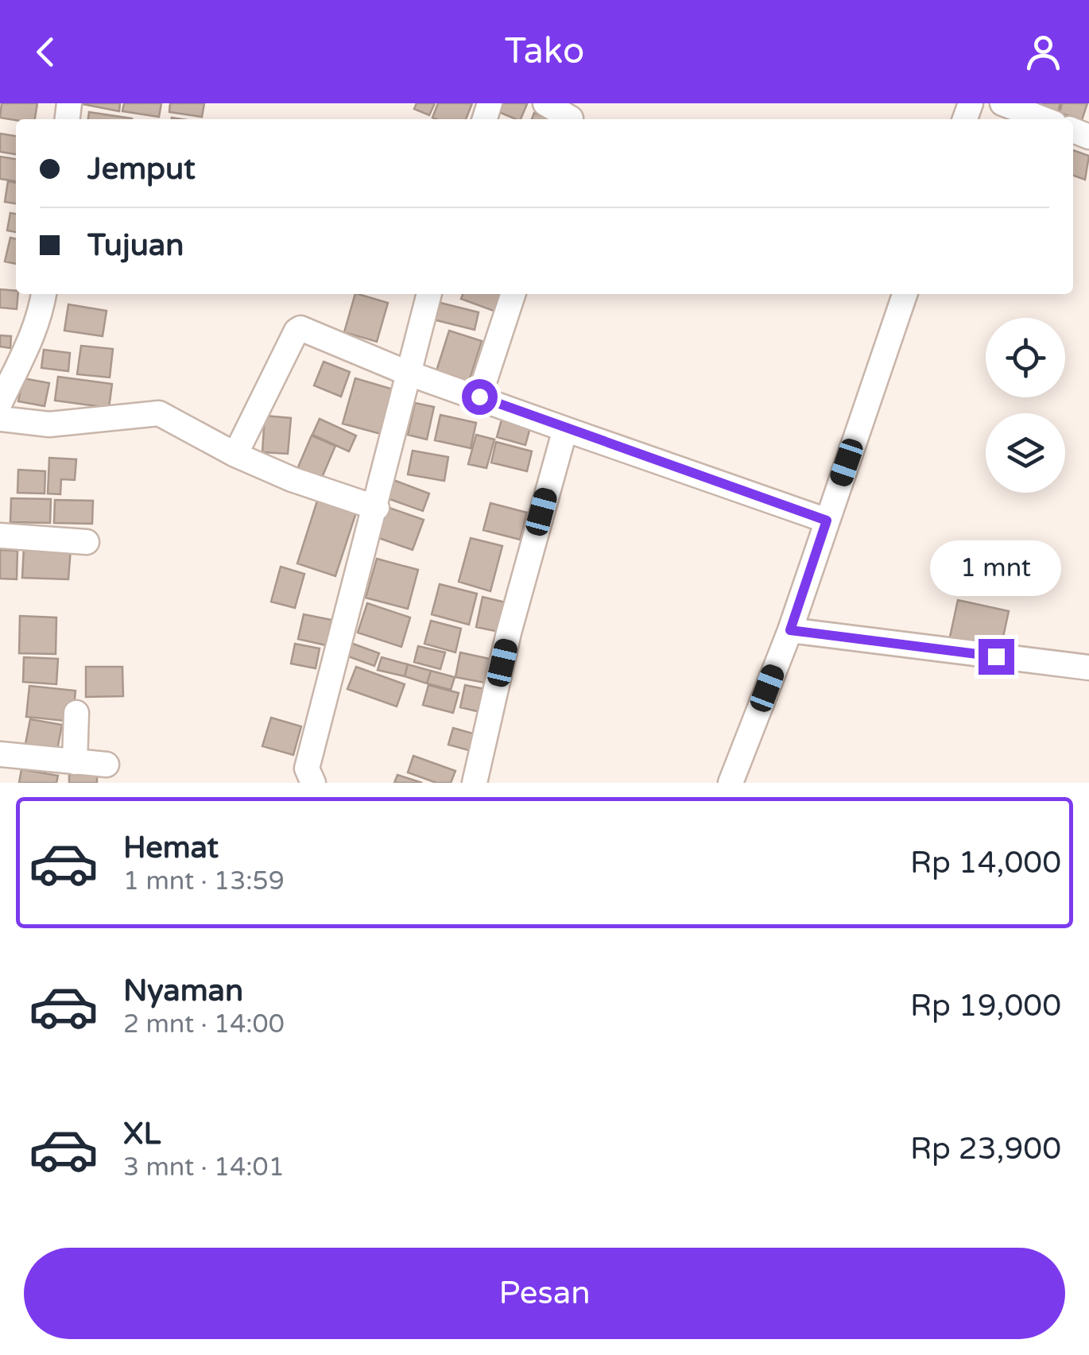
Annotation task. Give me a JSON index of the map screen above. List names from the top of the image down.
{
  "page": {
    "header": "Tako",
    "banner": ["Jemput", "Tujuan"],
    "bubble": "1 mnt",
    "list": [
      {
        "name": "Hemat",
        "note": "1 mnt · 13:59",
        "value": "Rp 14,000"
      },
      {
        "name": "Nyaman",
        "note": "2 mnt · 14:00",
        "value": "Rp 19,000"
      },
      {
        "name": "XL",
        "note": "3 mnt · 14:01",
        "value": "Rp 23,900"
      }
    ],
    "buttons": "Pesan"
  }
}
